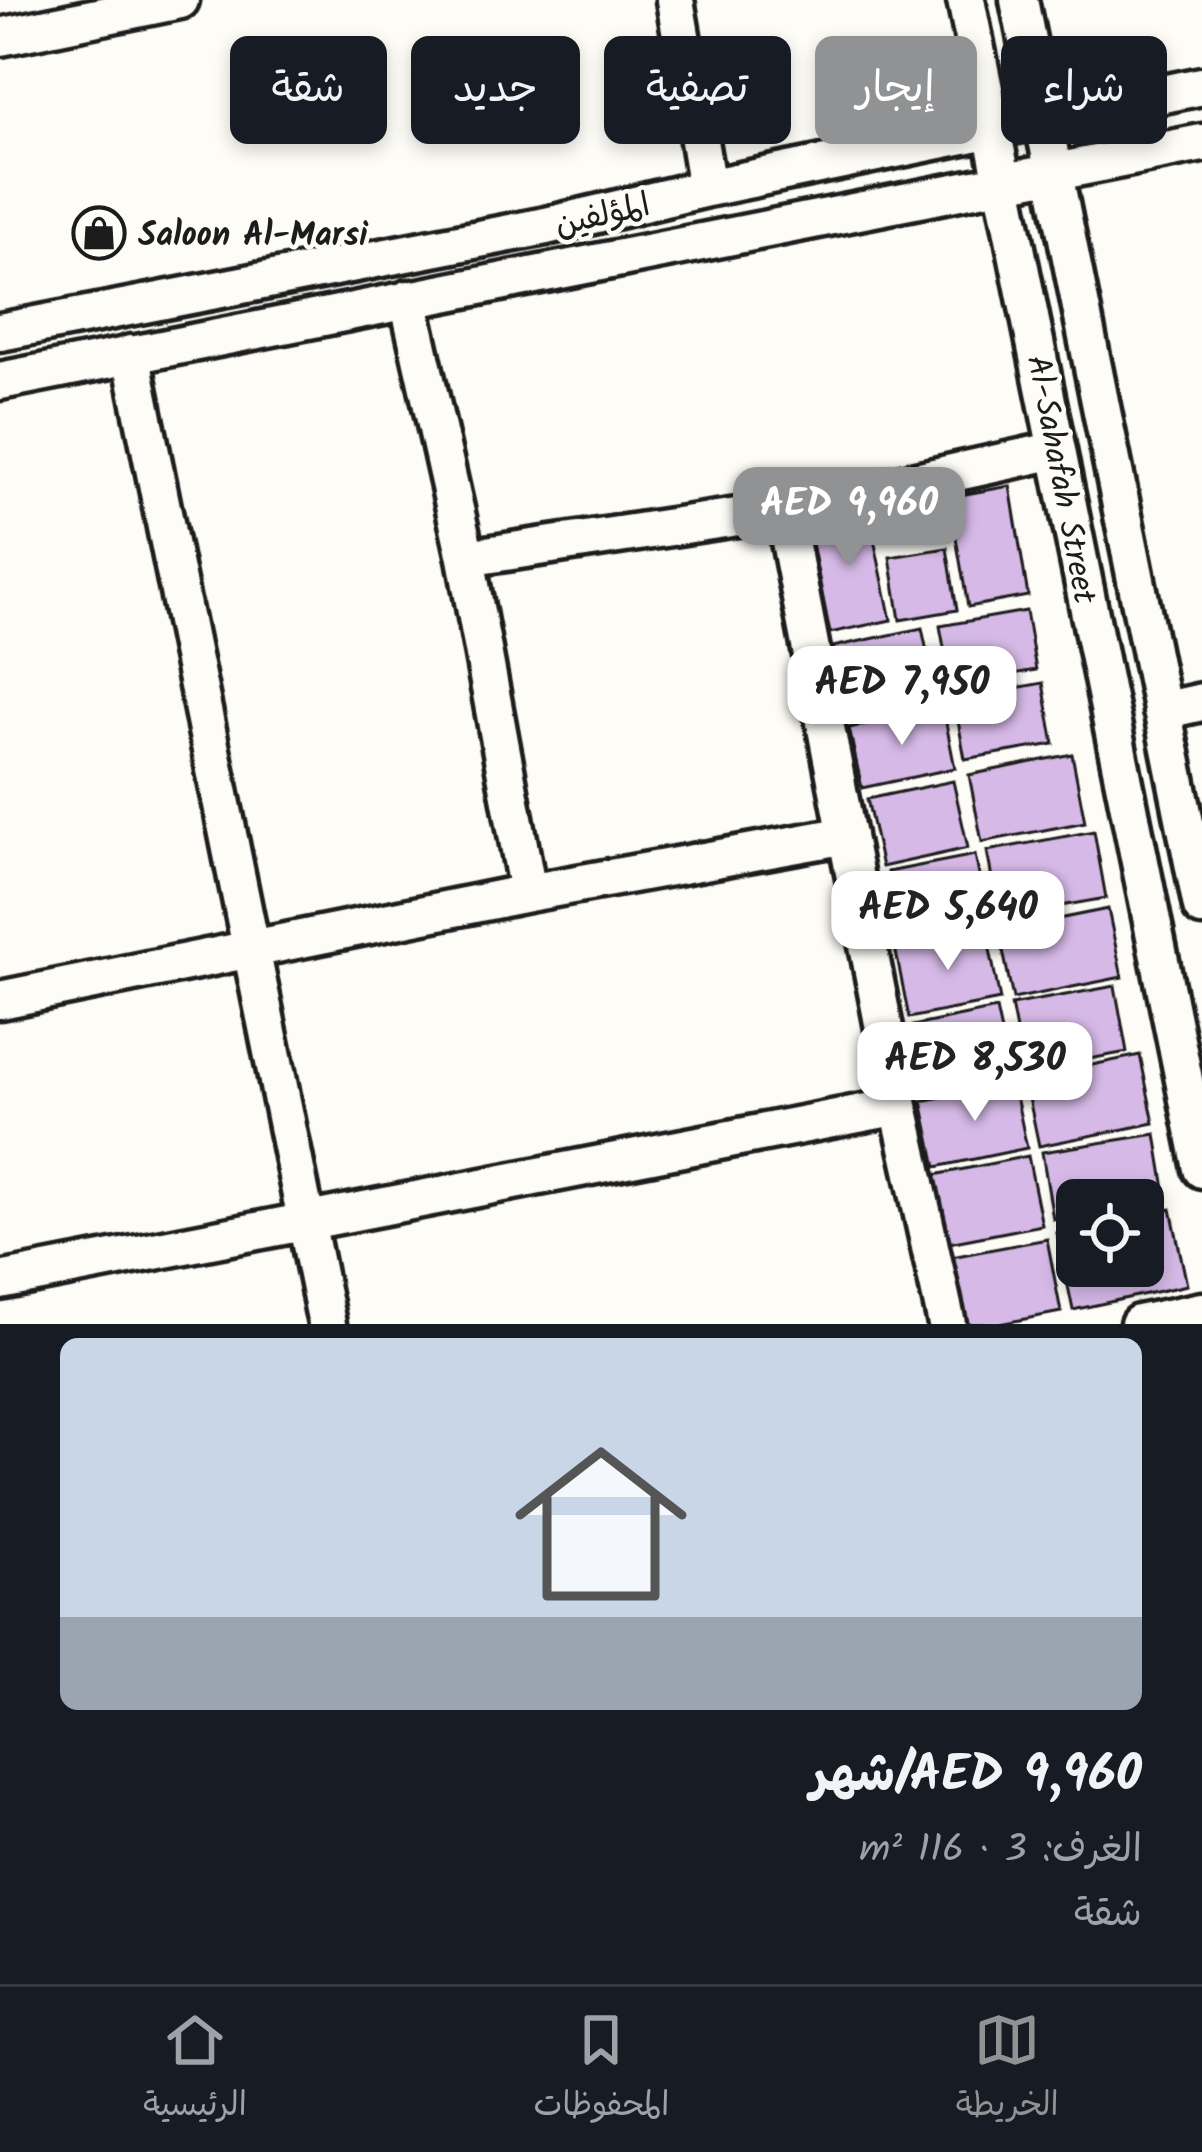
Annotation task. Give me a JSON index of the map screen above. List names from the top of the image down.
{
  "streets": {
    "street": ["المؤلفين", "Al-Sahafah Street"]
  },
  "crossings": [
    ["المؤلفين", "Al-Sahafah Street"]
  ],
  "places": {
    "shop": ["Saloon Al-Marsi"]
  },
  "page": {
    "chip": [
      "شراء",
      "إيجار",
      "تصفية",
      "جديد",
      "شقة"
    ],
    "price": [
      "AED 9,960",
      "AED 7,950",
      "AED 5,640",
      "AED 8,530"
    ],
    "list": [
      {
        "name": "AED 9,960/شهر",
        "note": "الغرف: 3 · 116 m² · شقة"
      }
    ],
    "tabs": ["الخريطة", "المحفوظات", "الرئيسية"]
  }
}
